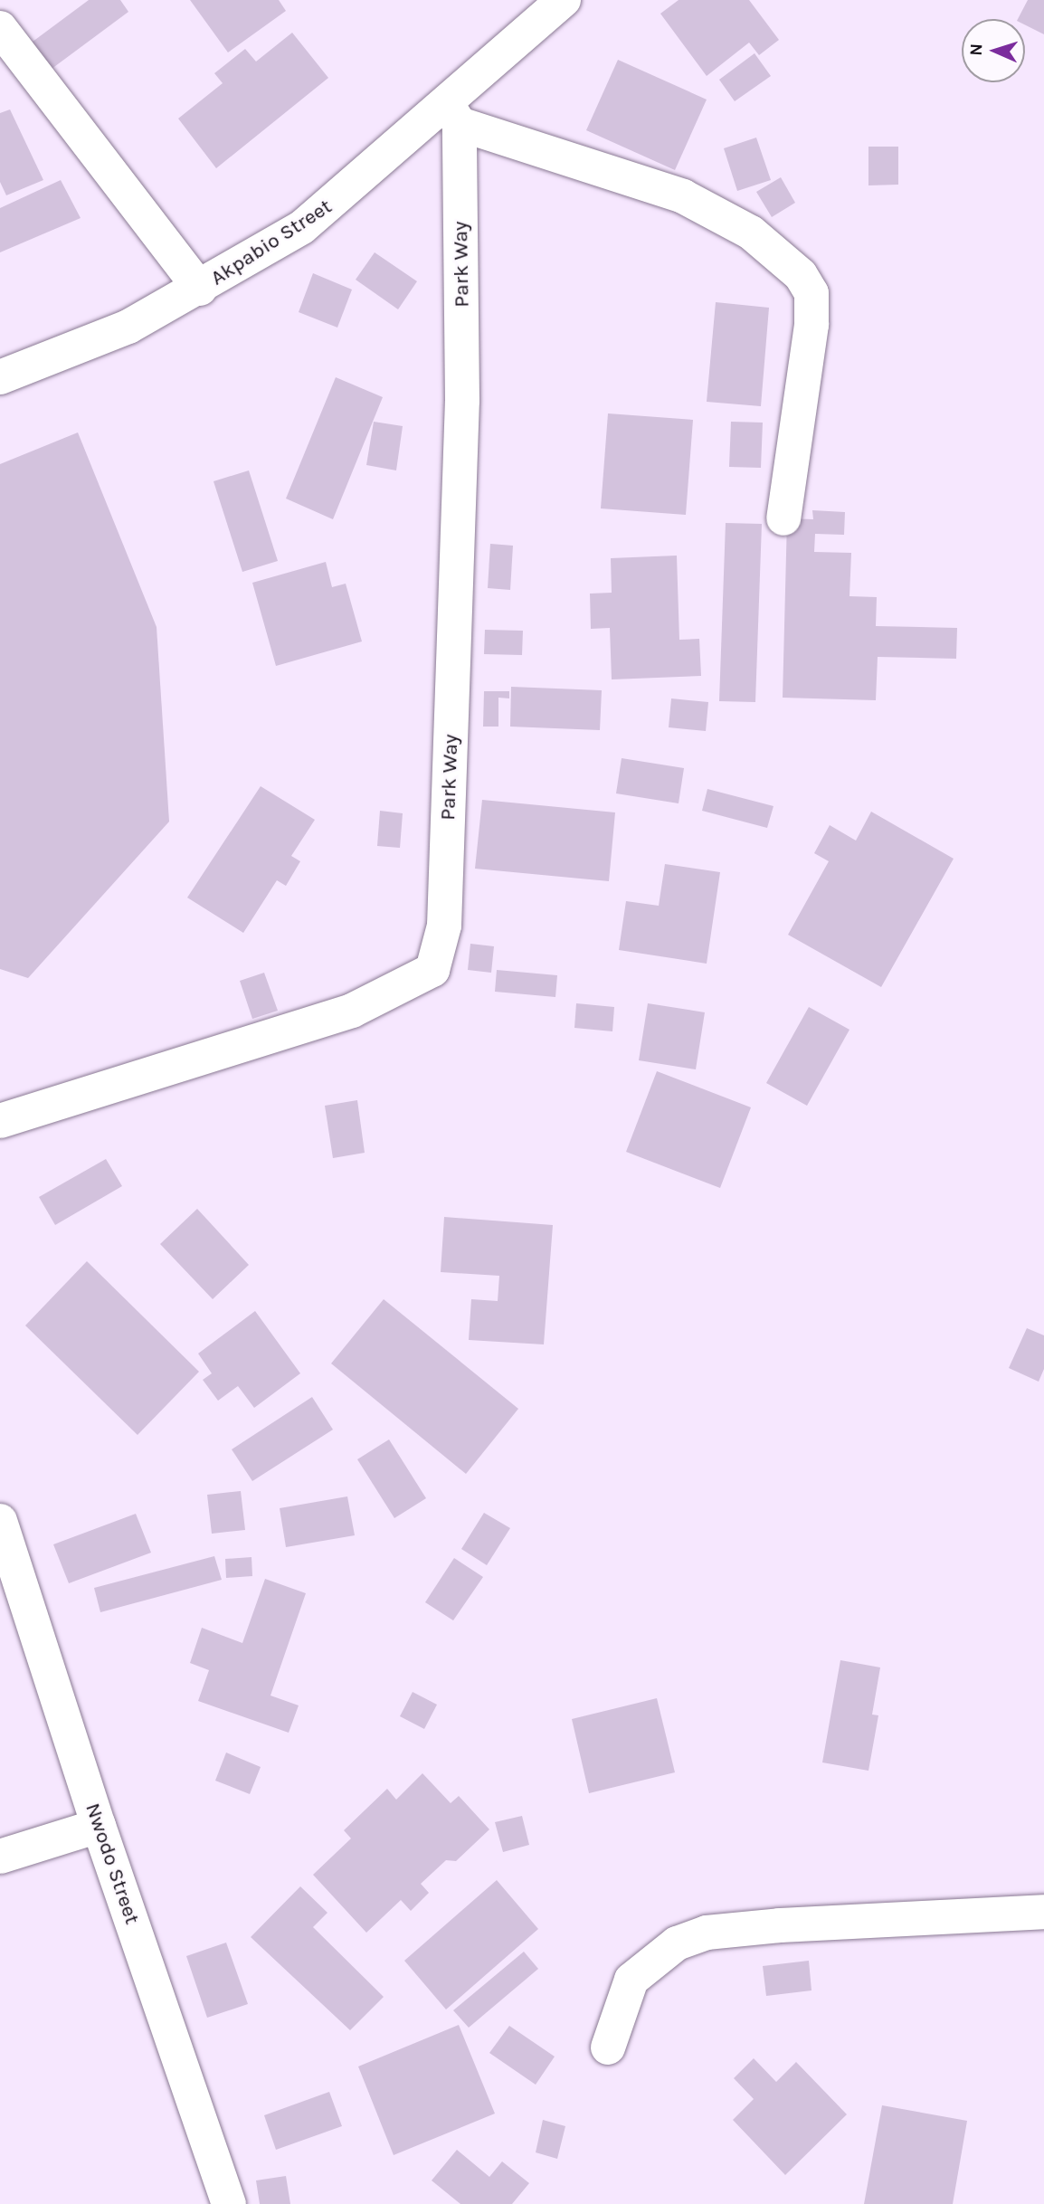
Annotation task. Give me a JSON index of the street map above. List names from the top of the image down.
{
  "streets": {
    "street": ["Akpabio Street", "Park Way", "Nwodo Street"]
  },
  "crossings": [
    ["Akpabio Street", "Park Way"]
  ],
  "north": "left"
}
